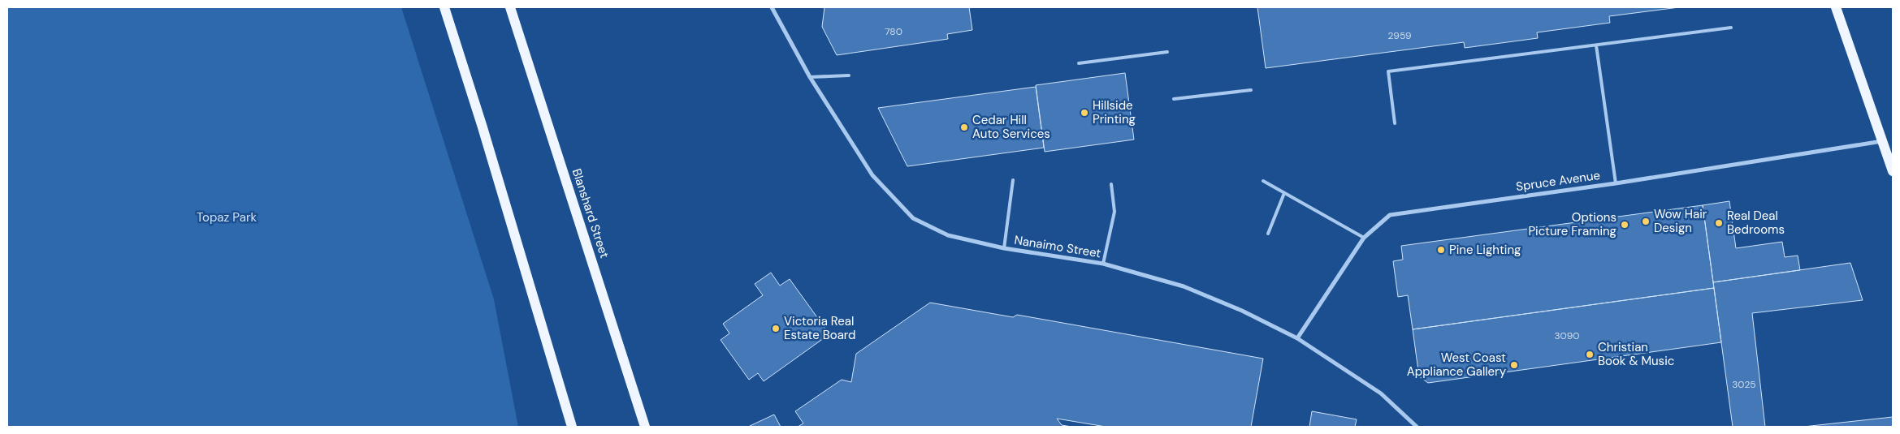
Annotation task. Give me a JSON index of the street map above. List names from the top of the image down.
{
  "streets": {
    "main road": ["Blanshard Street"],
    "street": ["Spruce Avenue", "Nanaimo Street"]
  },
  "crossings": [
    ["Spruce Avenue", "Nanaimo Street"]
  ],
  "parks": ["Topaz Park"],
  "places": [
    "Hillside Printing",
    "Cedar Hill Auto Services",
    "Wow Hair Design",
    "Real Deal Bedrooms",
    "Options Picture Framing",
    "Pine Lighting",
    "Victoria Real Estate Board",
    "Christian Book & Music",
    "West Coast Appliance Gallery"
  ],
  "house_numbers": [
    "780",
    "2959",
    "3090",
    "3025"
  ]
}
